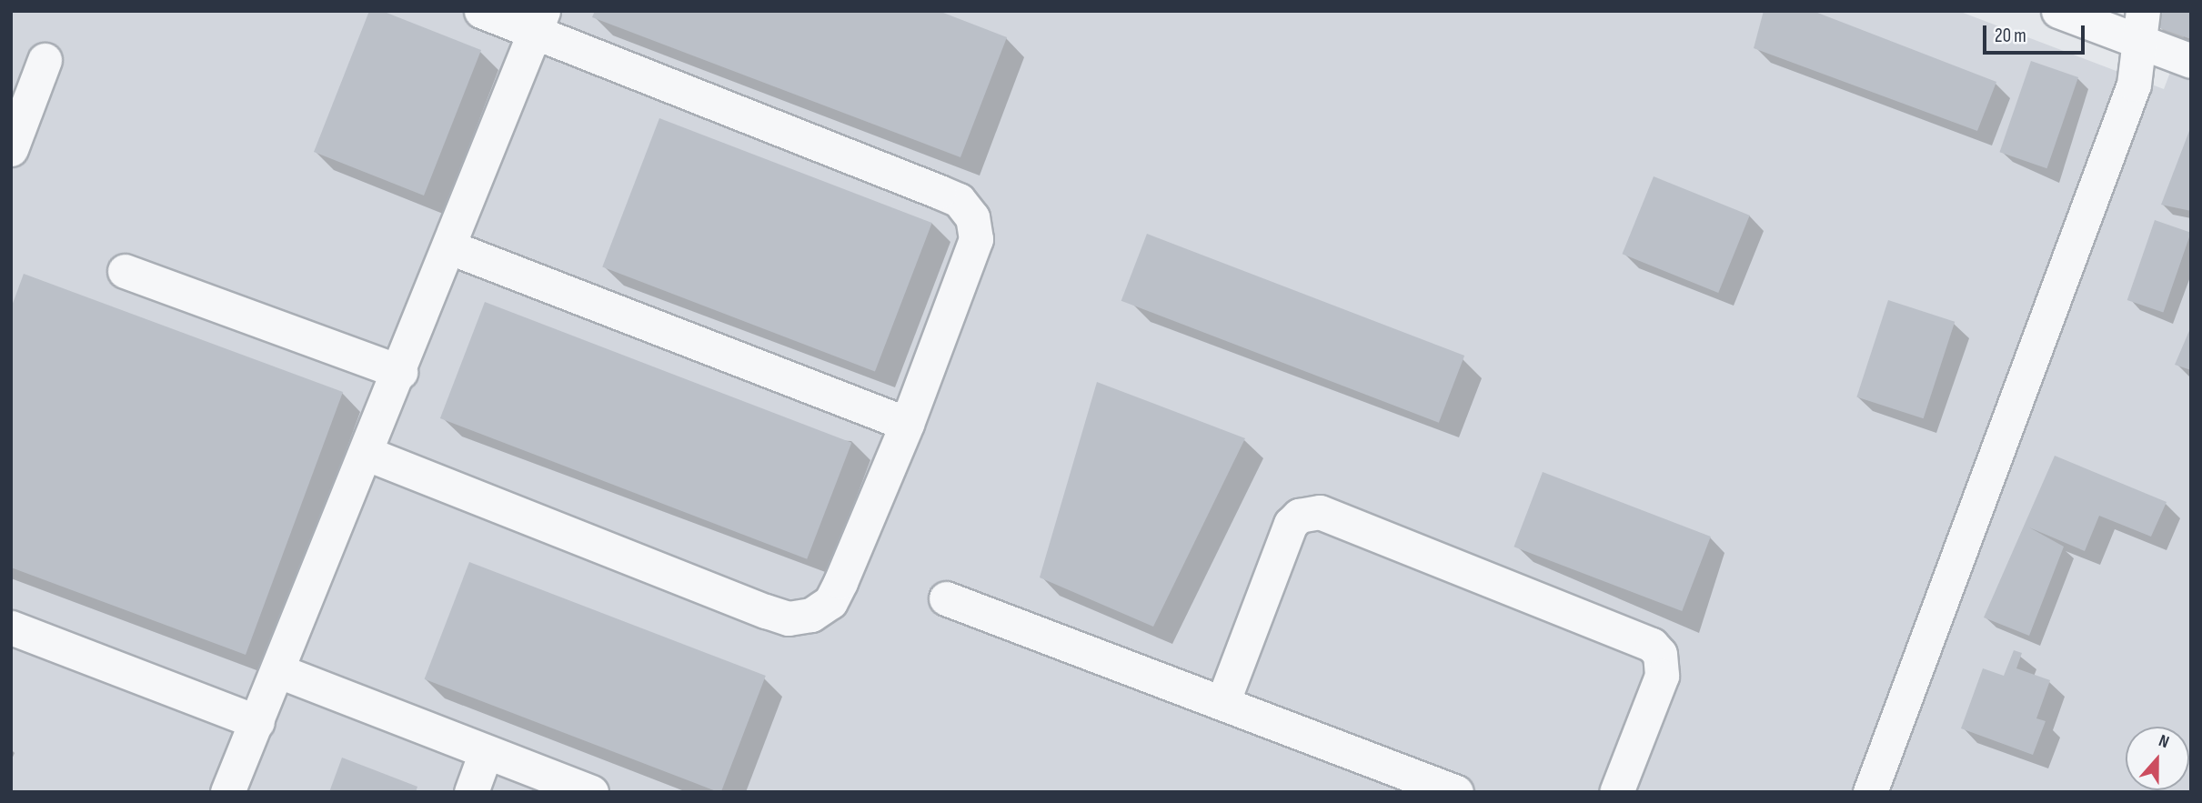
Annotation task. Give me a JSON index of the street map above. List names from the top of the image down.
{
  "scale_bar": "20 m",
  "north": "top"
}
